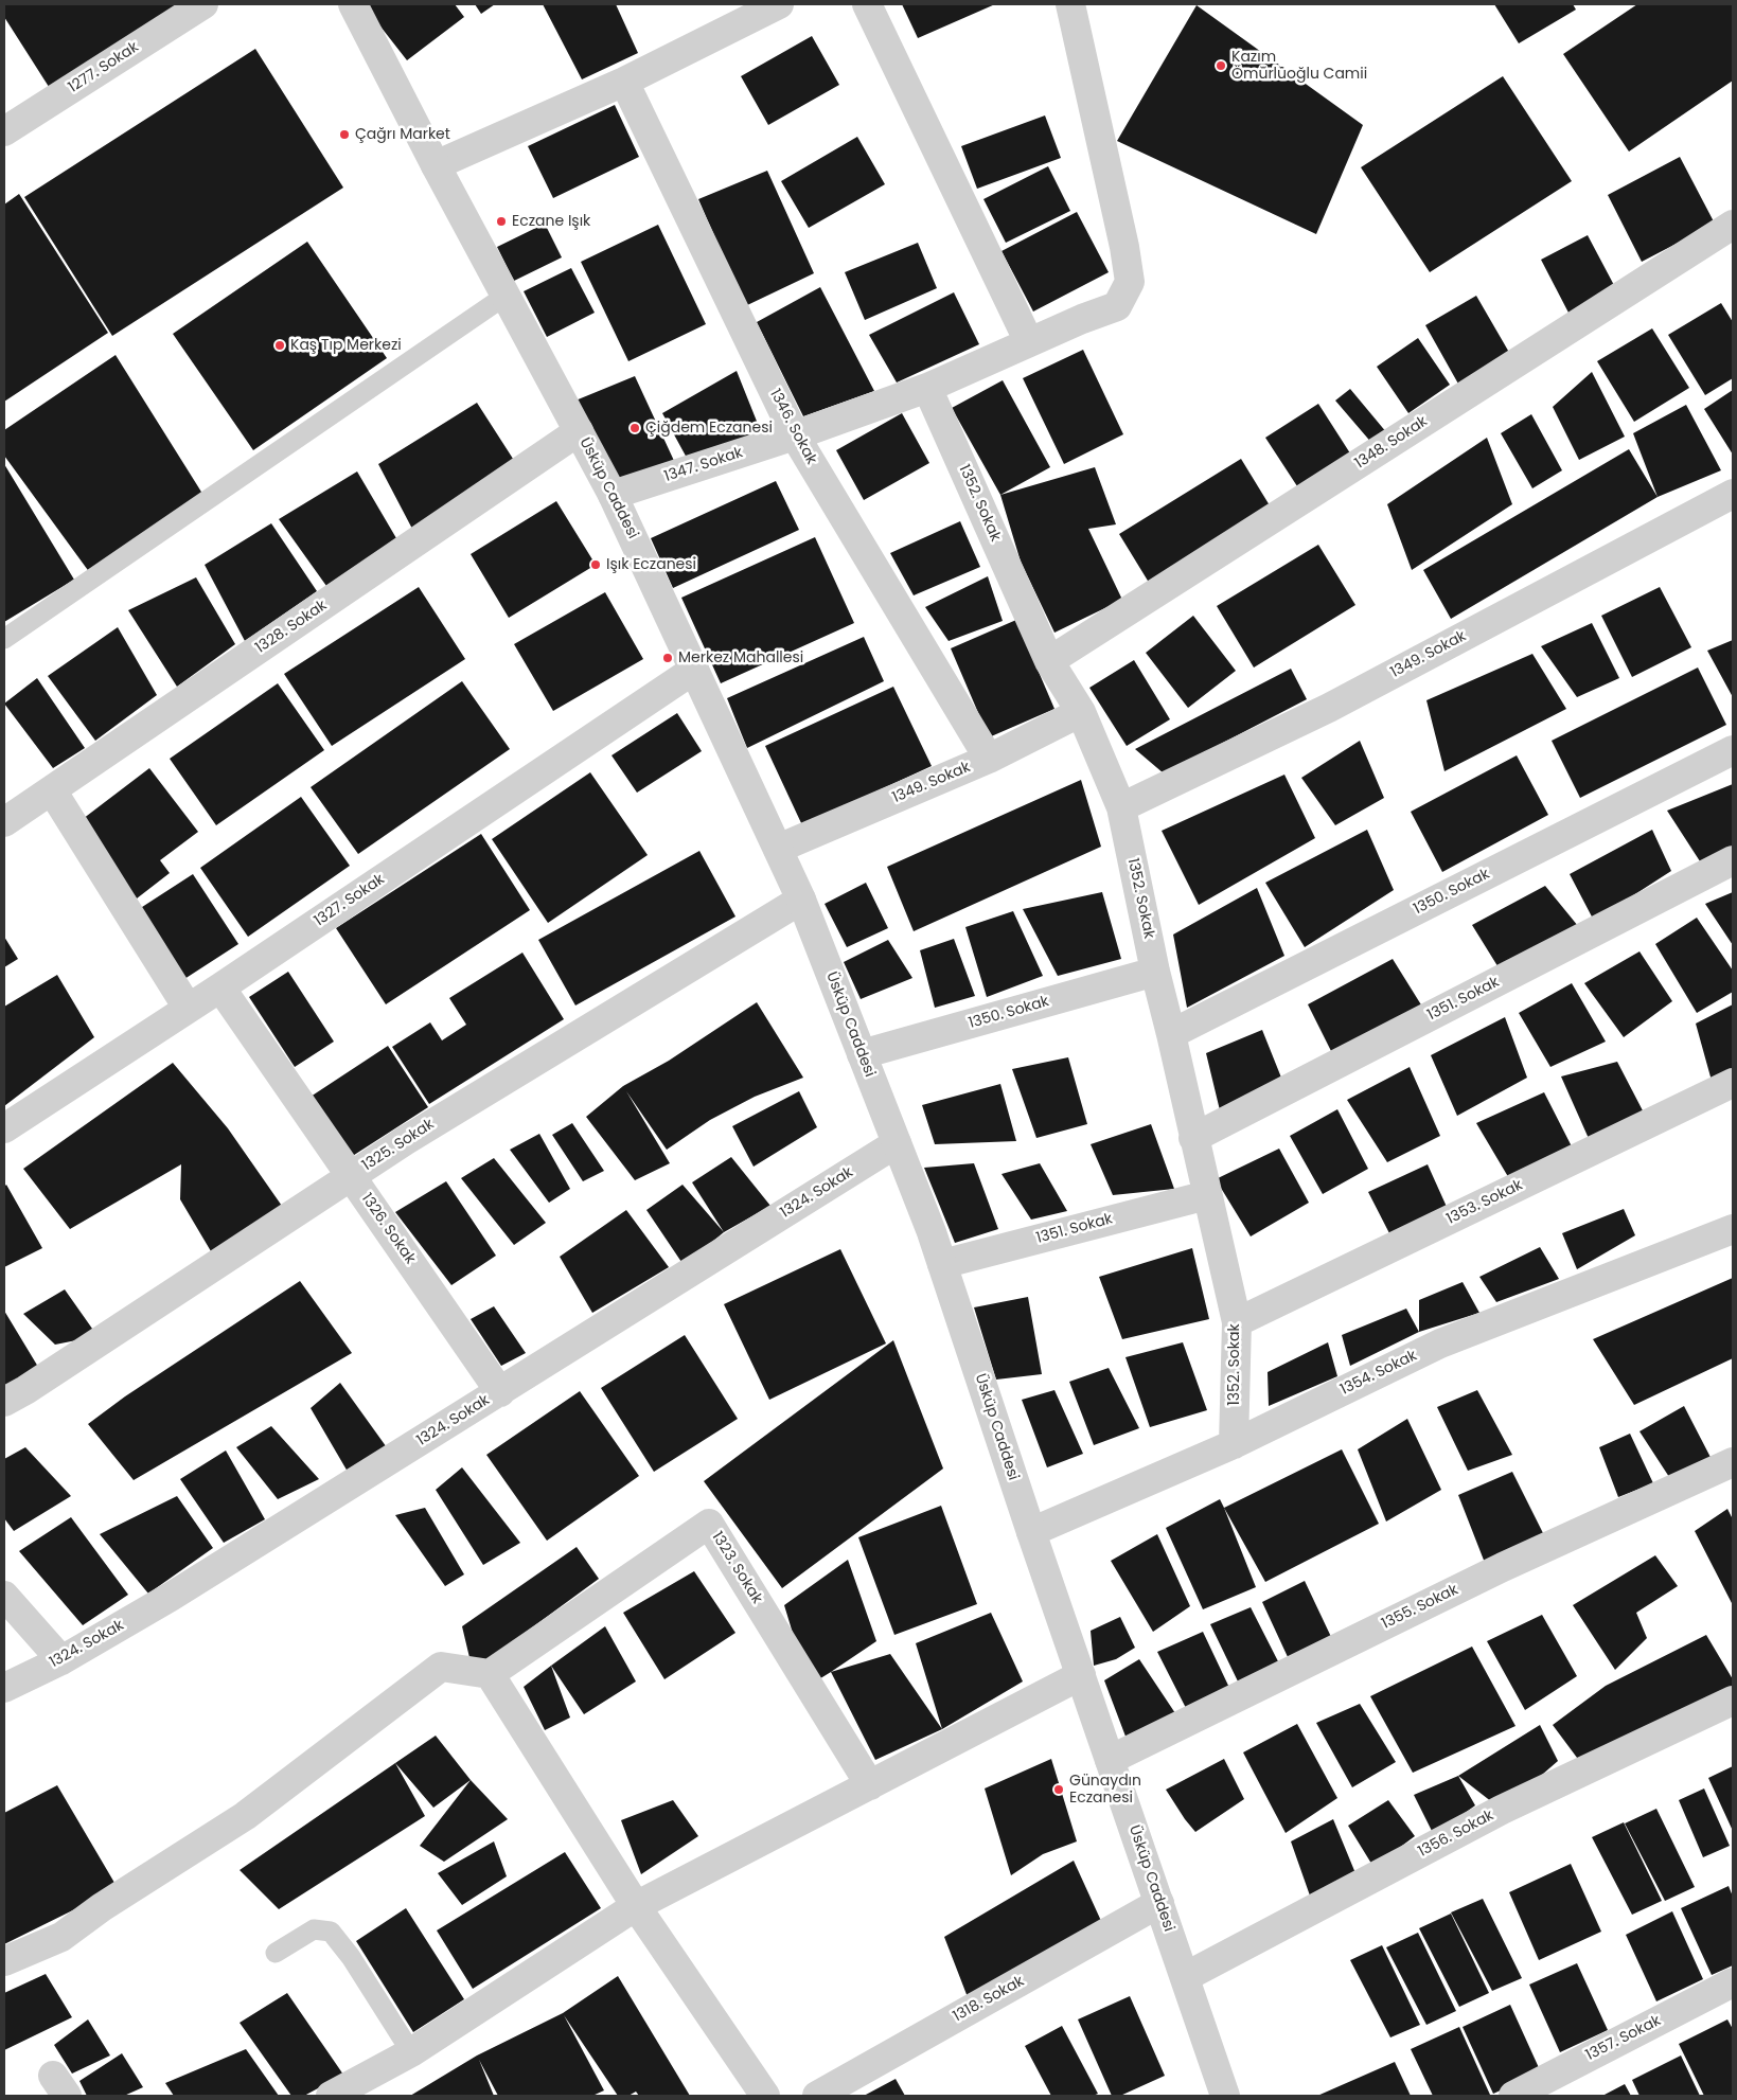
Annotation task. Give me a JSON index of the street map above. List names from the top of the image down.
{
  "streets": {
    "street": [
      "1277. Sokak",
      "1346. Sokak",
      "1348. Sokak",
      "1347. Sokak",
      "Üsküp Caddesi",
      "1352. Sokak",
      "1328. Sokak",
      "1349. Sokak",
      "1350. Sokak",
      "1327. Sokak",
      "1351. Sokak",
      "1325. Sokak",
      "1324. Sokak",
      "1353. Sokak",
      "1326. Sokak",
      "1354. Sokak",
      "1323. Sokak",
      "1355. Sokak",
      "1356. Sokak",
      "1318. Sokak",
      "1357. Sokak"
    ]
  },
  "crossings": [
    ["1346. Sokak", "1347. Sokak"],
    ["1346. Sokak", "1349. Sokak"],
    ["1348. Sokak", "1352. Sokak"],
    ["1347. Sokak", "Üsküp Caddesi"],
    ["1347. Sokak", "1352. Sokak"],
    ["Üsküp Caddesi", "1328. Sokak"],
    ["Üsküp Caddesi", "1349. Sokak"],
    ["Üsküp Caddesi", "1350. Sokak"],
    ["Üsküp Caddesi", "1327. Sokak"],
    ["Üsküp Caddesi", "1351. Sokak"],
    ["Üsküp Caddesi", "1325. Sokak"],
    ["Üsküp Caddesi", "1324. Sokak"],
    ["Üsküp Caddesi", "1354. Sokak"],
    ["Üsküp Caddesi", "1355. Sokak"],
    ["Üsküp Caddesi", "1356. Sokak"],
    ["Üsküp Caddesi", "1318. Sokak"],
    ["1352. Sokak", "1349. Sokak"],
    ["1352. Sokak", "1350. Sokak"],
    ["1352. Sokak", "1351. Sokak"],
    ["1352. Sokak", "1353. Sokak"],
    ["1352. Sokak", "1354. Sokak"],
    ["1327. Sokak", "1326. Sokak"],
    ["1325. Sokak", "1326. Sokak"],
    ["1324. Sokak", "1326. Sokak"]
  ],
  "places": [
    "Kazım Ömürlüoğlu Camii",
    "Çağrı Market",
    "Eczane Işık",
    "Kaş Tıp Merkezi",
    "Çiğdem Eczanesi",
    "Işık Eczanesi",
    "Merkez Mahallesi",
    "Günaydın Eczanesi"
  ]
}
